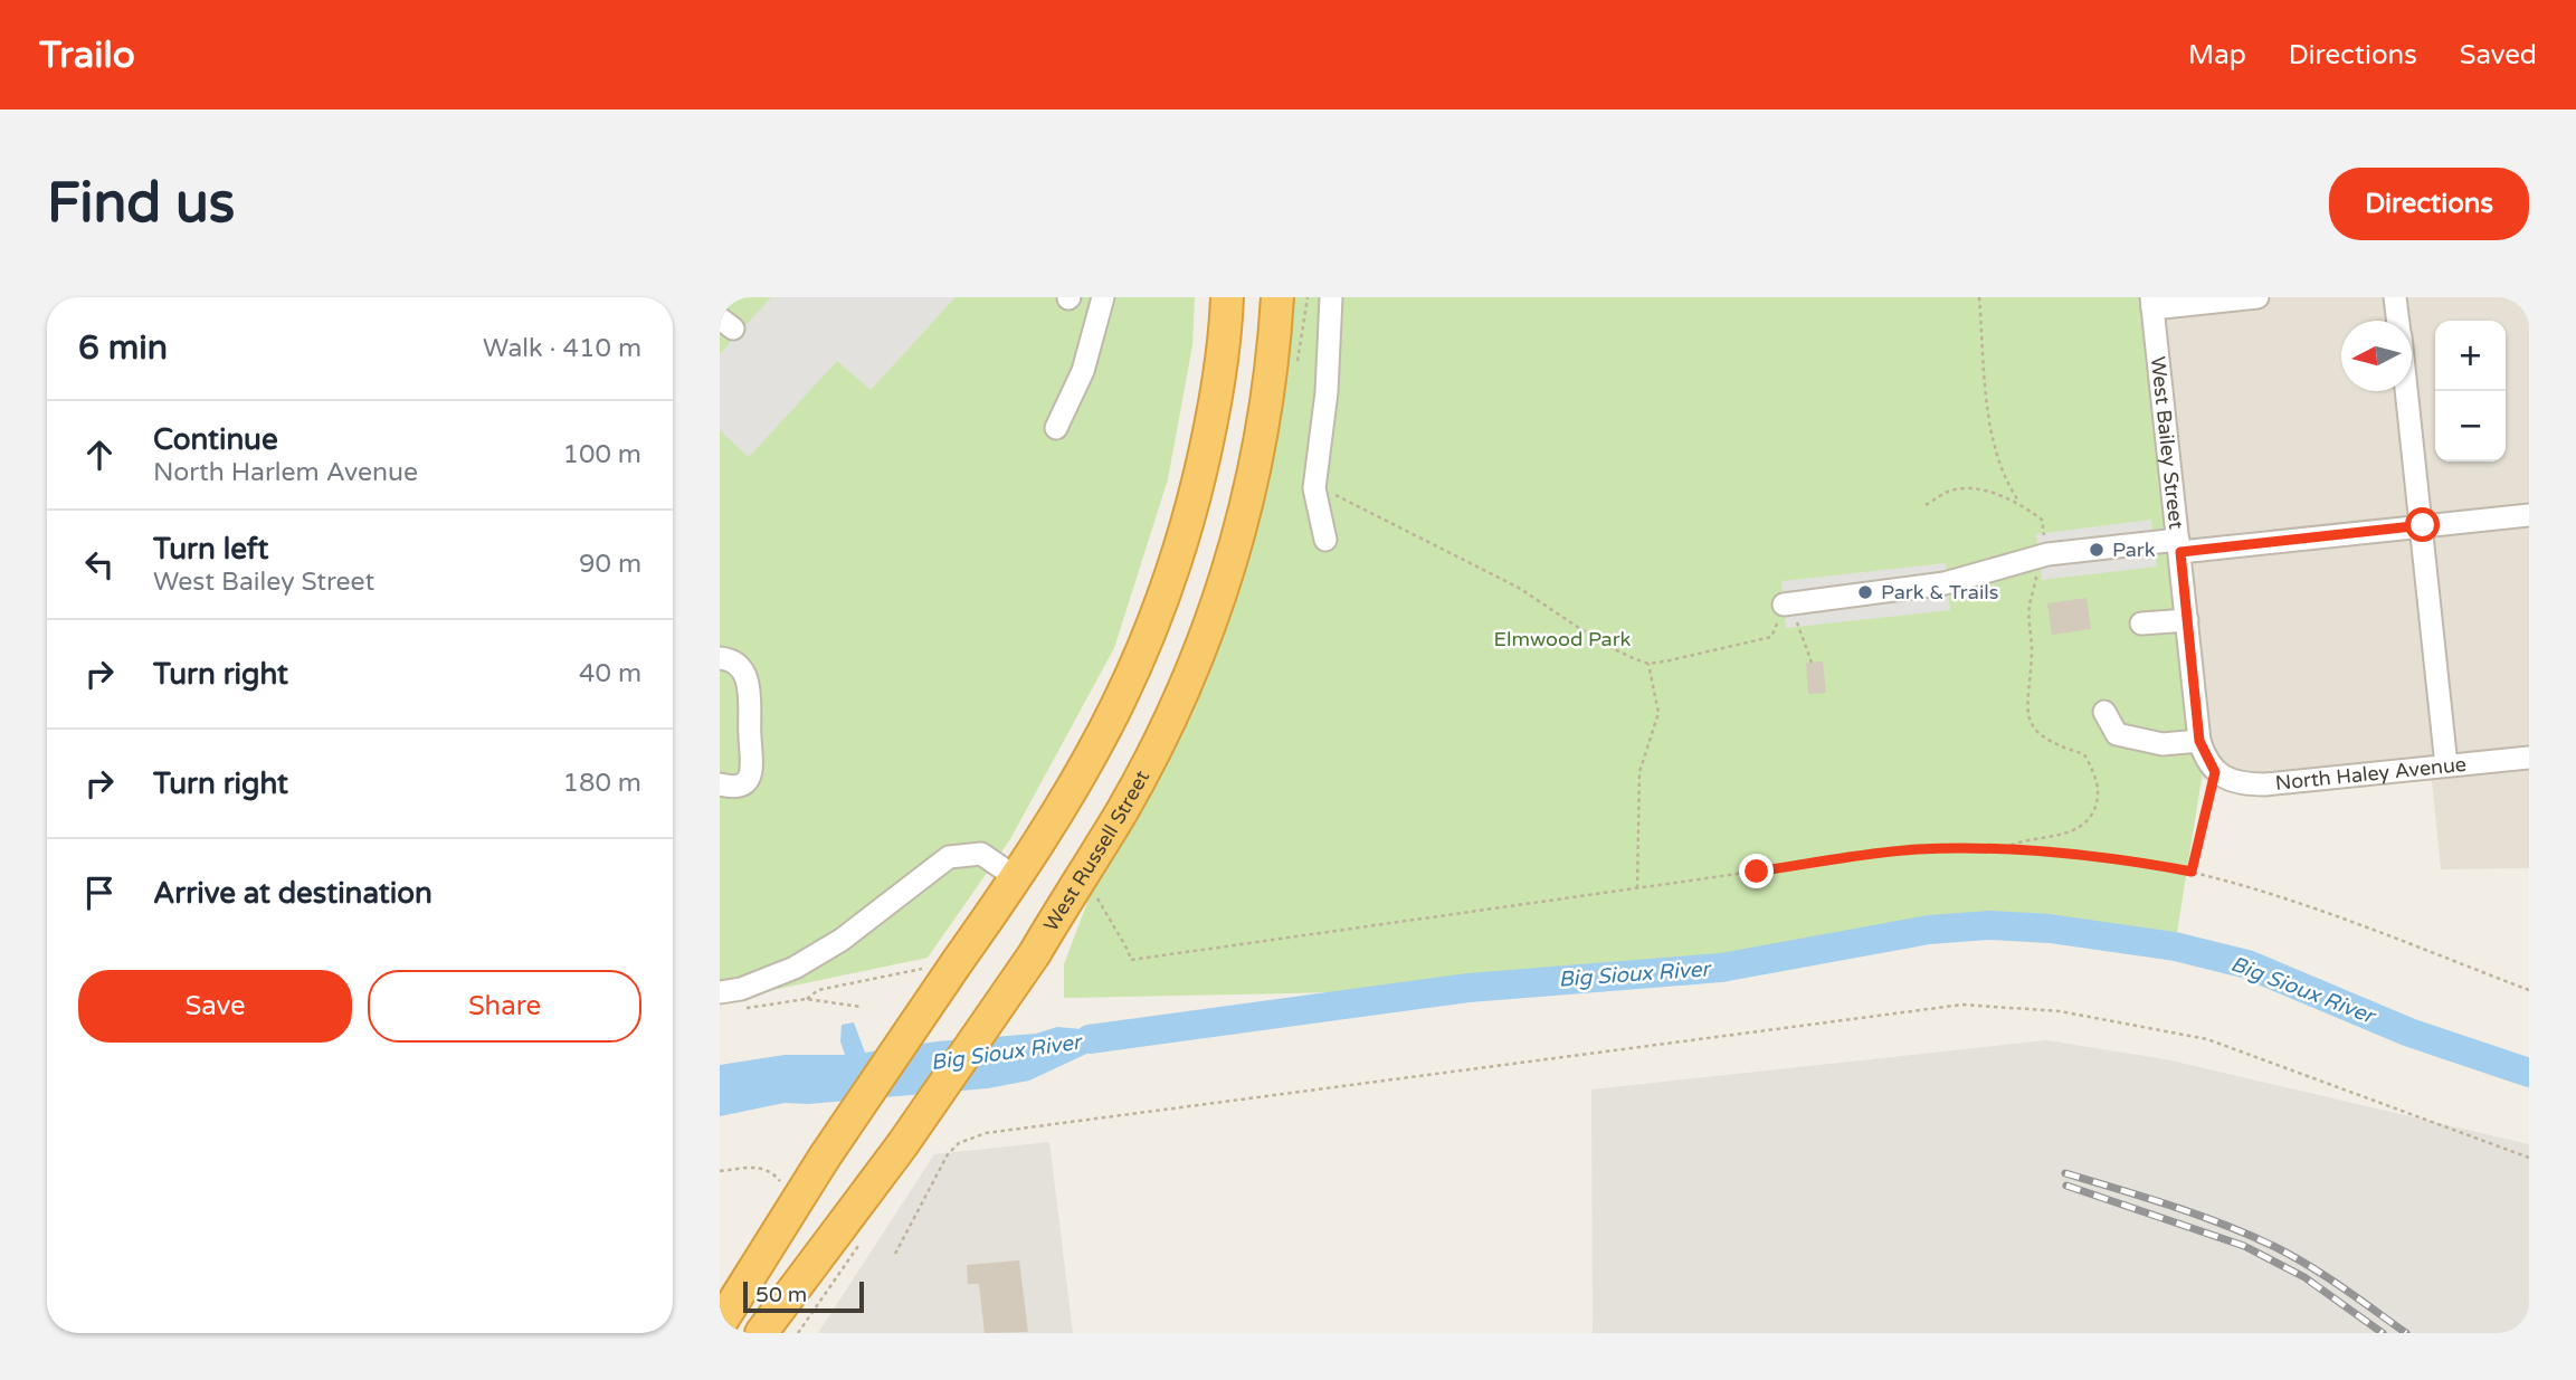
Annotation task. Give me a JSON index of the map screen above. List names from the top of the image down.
{
  "streets": {
    "highway": ["West Russell Street"],
    "street": ["West Bailey Street", "North Haley Avenue"]
  },
  "crossings": [
    ["West Bailey Street", "North Haley Avenue"]
  ],
  "water": ["Big Sioux River"],
  "parks": ["Elmwood Park"],
  "places": ["Park", "Park & Trails"],
  "scale_bar": "50 m",
  "north": "left",
  "page": {
    "header": "Trailo",
    "nav": ["Map", "Directions", "Saved"],
    "buttons": [
      "Directions",
      ["Save", "Share"]
    ],
    "title": "Find us",
    "heading": ["6 min", "Walk · 410 m"],
    "map_buttons": ["+", "−"],
    "list": [
      ["Continue", "North Harlem Avenue", "100 m"],
      ["Turn left", "West Bailey Street", "90 m"],
      ["Turn right", "40 m"],
      ["Turn right", "180 m"],
      "Arrive at destination"
    ],
    "scale": "50 m"
  }
}
